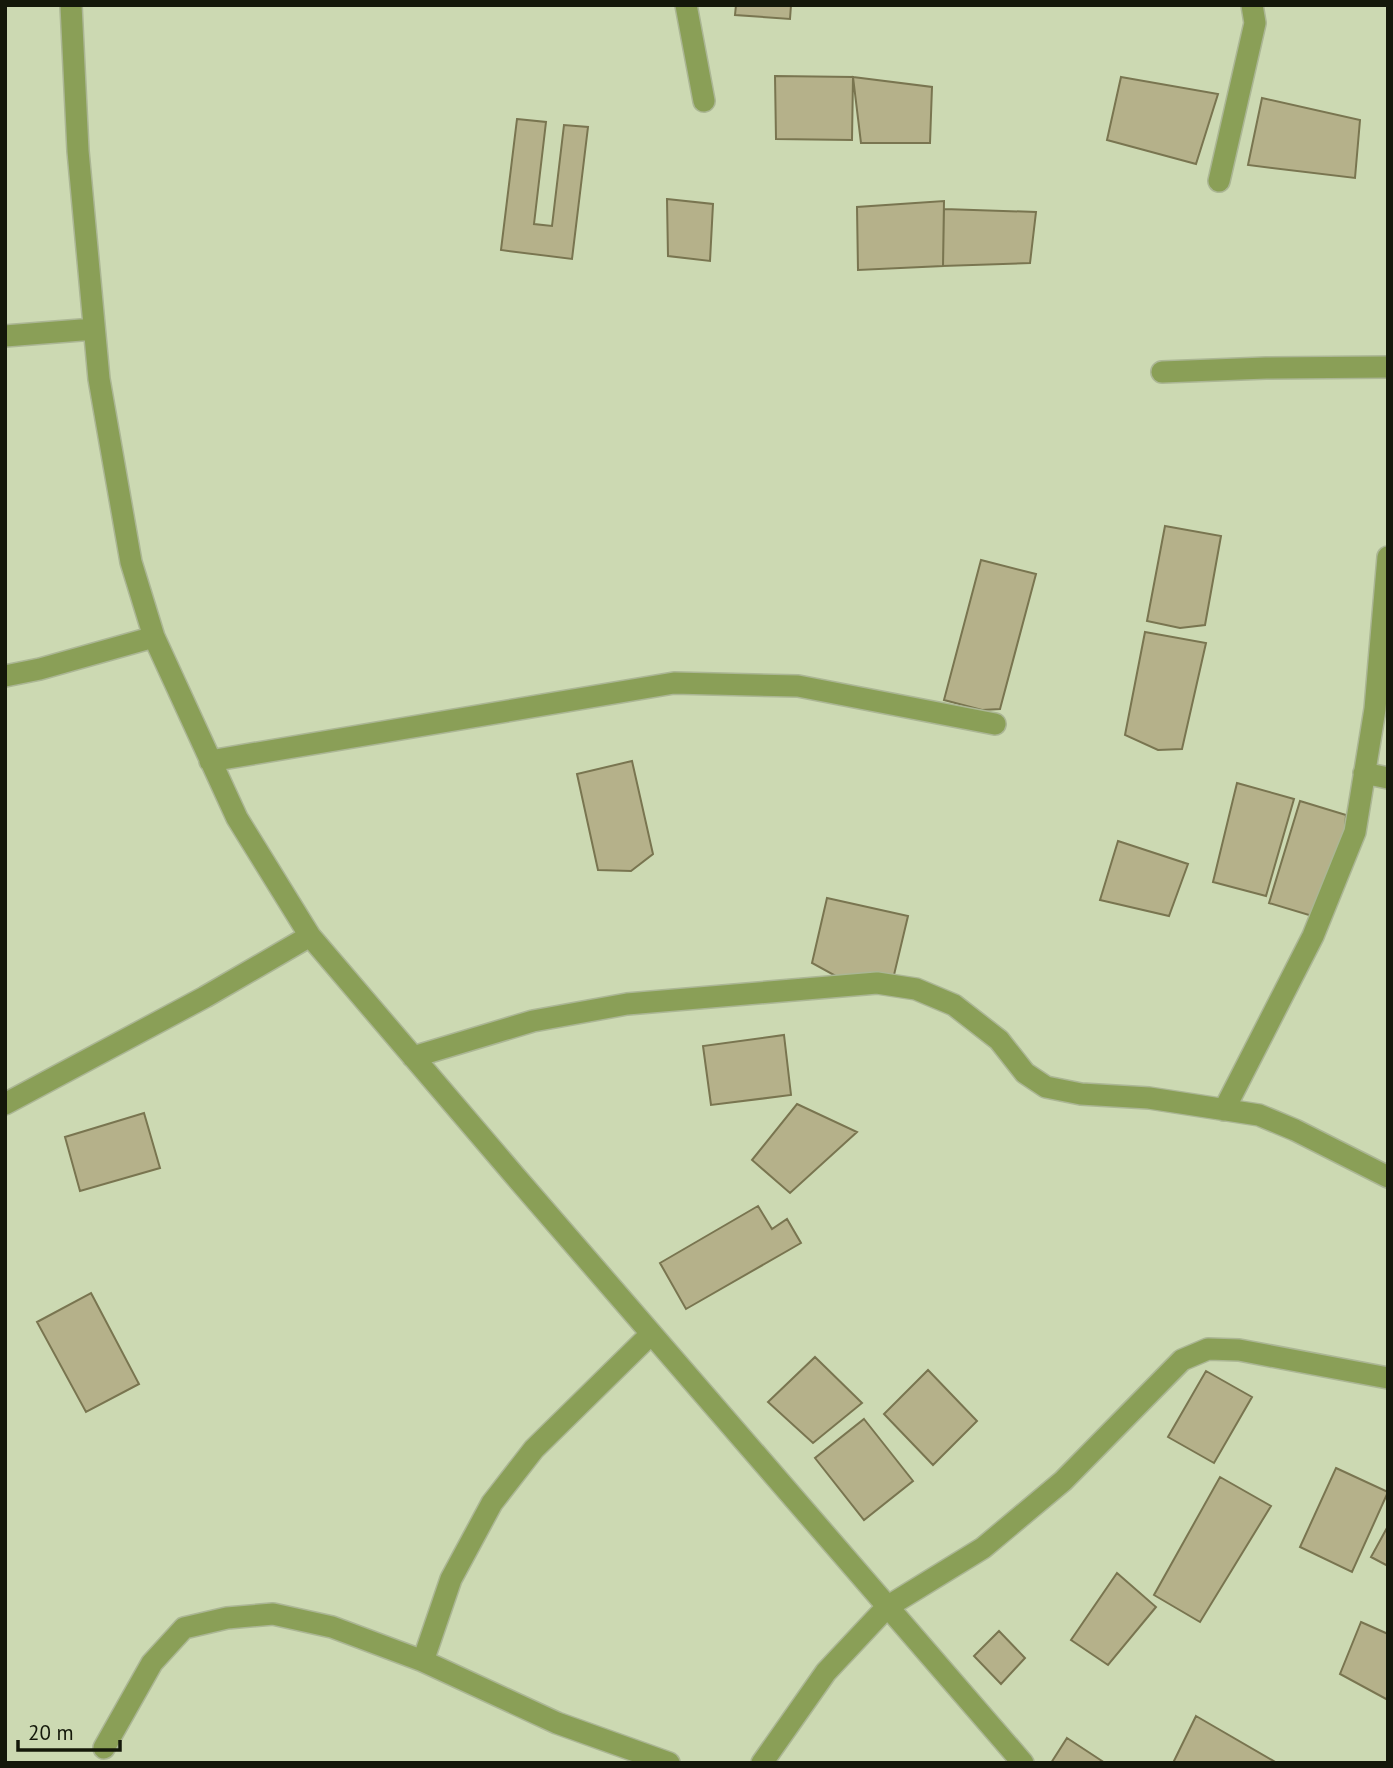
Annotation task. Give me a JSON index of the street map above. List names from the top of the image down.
{
  "scale_bar": "20 m"
}
